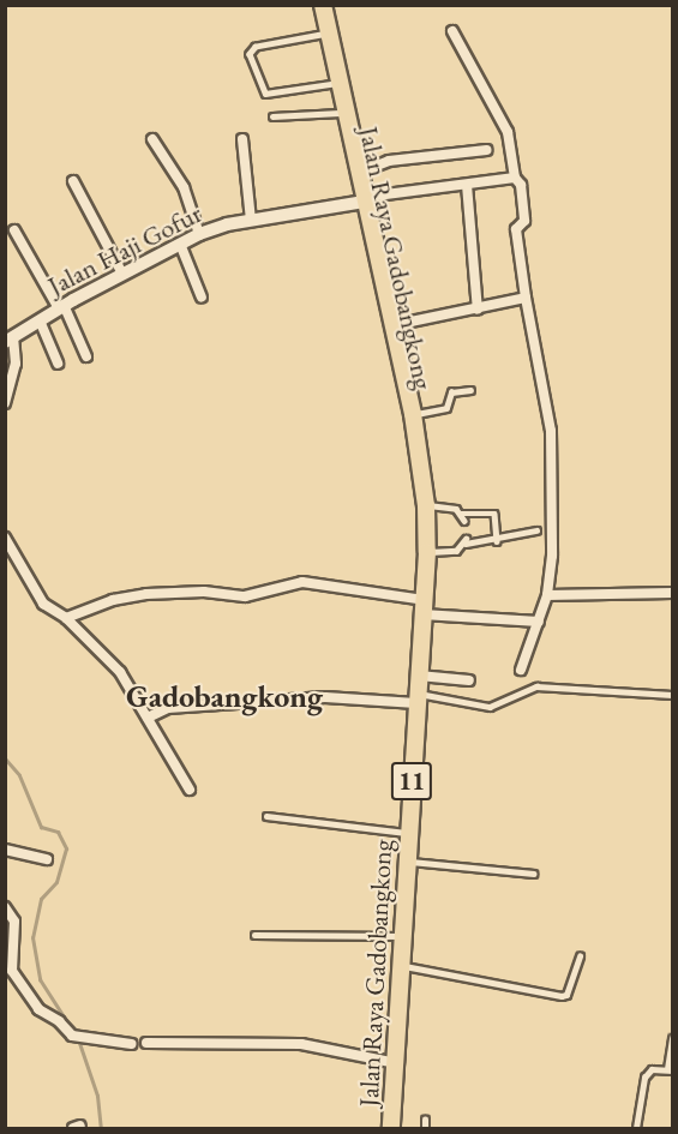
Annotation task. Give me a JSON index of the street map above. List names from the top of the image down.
{
  "streets": {
    "highway": ["Jalan Raya Gadobangkong", "11"],
    "street": ["Jalan Haji Gofur"]
  },
  "crossings": [
    ["Jalan Haji Gofur", "Jalan Raya Gadobangkong"]
  ],
  "districts": ["Gadobangkong"]
}
